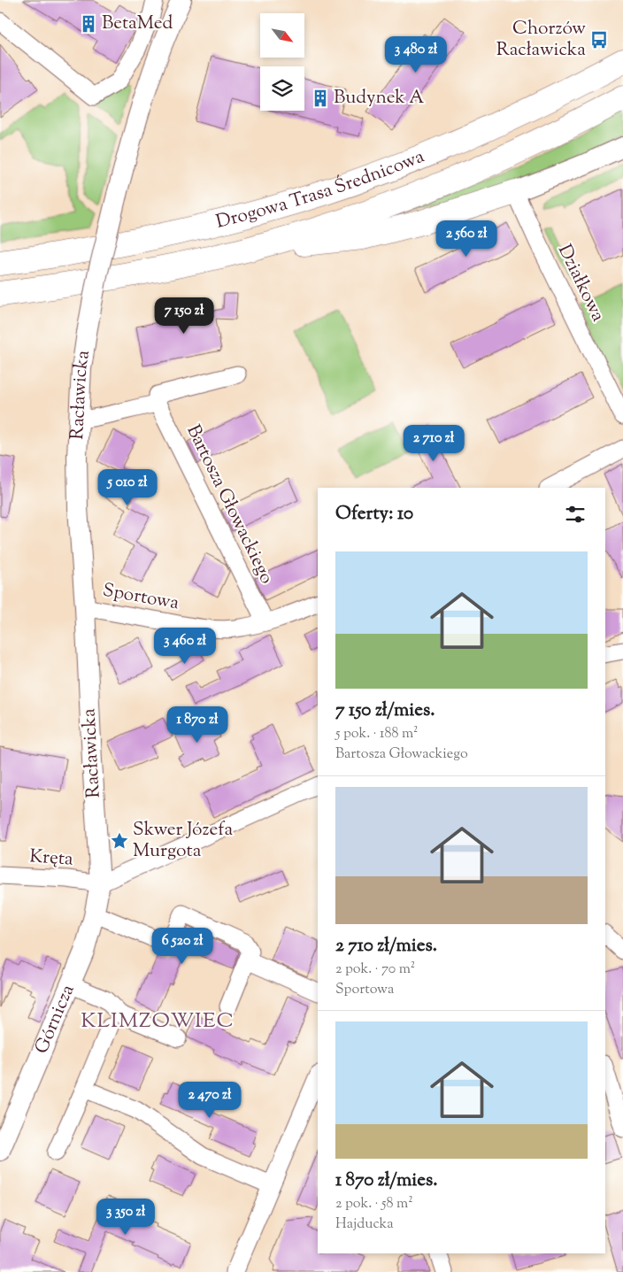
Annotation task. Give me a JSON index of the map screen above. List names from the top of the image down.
{
  "streets": {
    "main road": ["Drogowa Trasa Średnicowa"],
    "street": [
      "Działkowa",
      "Racławicka",
      "Bartosza Głowackiego",
      "Sportowa",
      "Kręta",
      "Górnicza"
    ]
  },
  "crossings": [
    ["Racławicka", "Sportowa"],
    ["Racławicka", "Kręta"],
    ["Racławicka", "Górnicza"],
    ["Bartosza Głowackiego", "Sportowa"],
    ["Kręta", "Górnicza"]
  ],
  "districts": ["KLIMZOWIEC"],
  "places": {
    "building": ["BetaMed", "Budynek A"],
    "bus stop": ["Chorzów Racławicka"],
    "place": ["Skwer Józefa Murgota"]
  },
  "north": "bottom right",
  "page": {
    "price": [
      "3 480 zł",
      "2 560 zł",
      "7 150 zł",
      "2 710 zł",
      "5 010 zł",
      "3 460 zł",
      "1 870 zł",
      "6 520 zł",
      "2 470 zł",
      "3 350 zł"
    ],
    "heading": "Oferty: 10",
    "list": [
      {
        "name": "7 150 zł/mies.",
        "note": "5 pok. · 188 m² · Bartosza Głowackiego"
      },
      {
        "name": "2 710 zł/mies.",
        "note": "2 pok. · 70 m² · Sportowa"
      },
      {
        "name": "1 870 zł/mies.",
        "note": "2 pok. · 58 m² · Hajducka"
      }
    ]
  }
}
